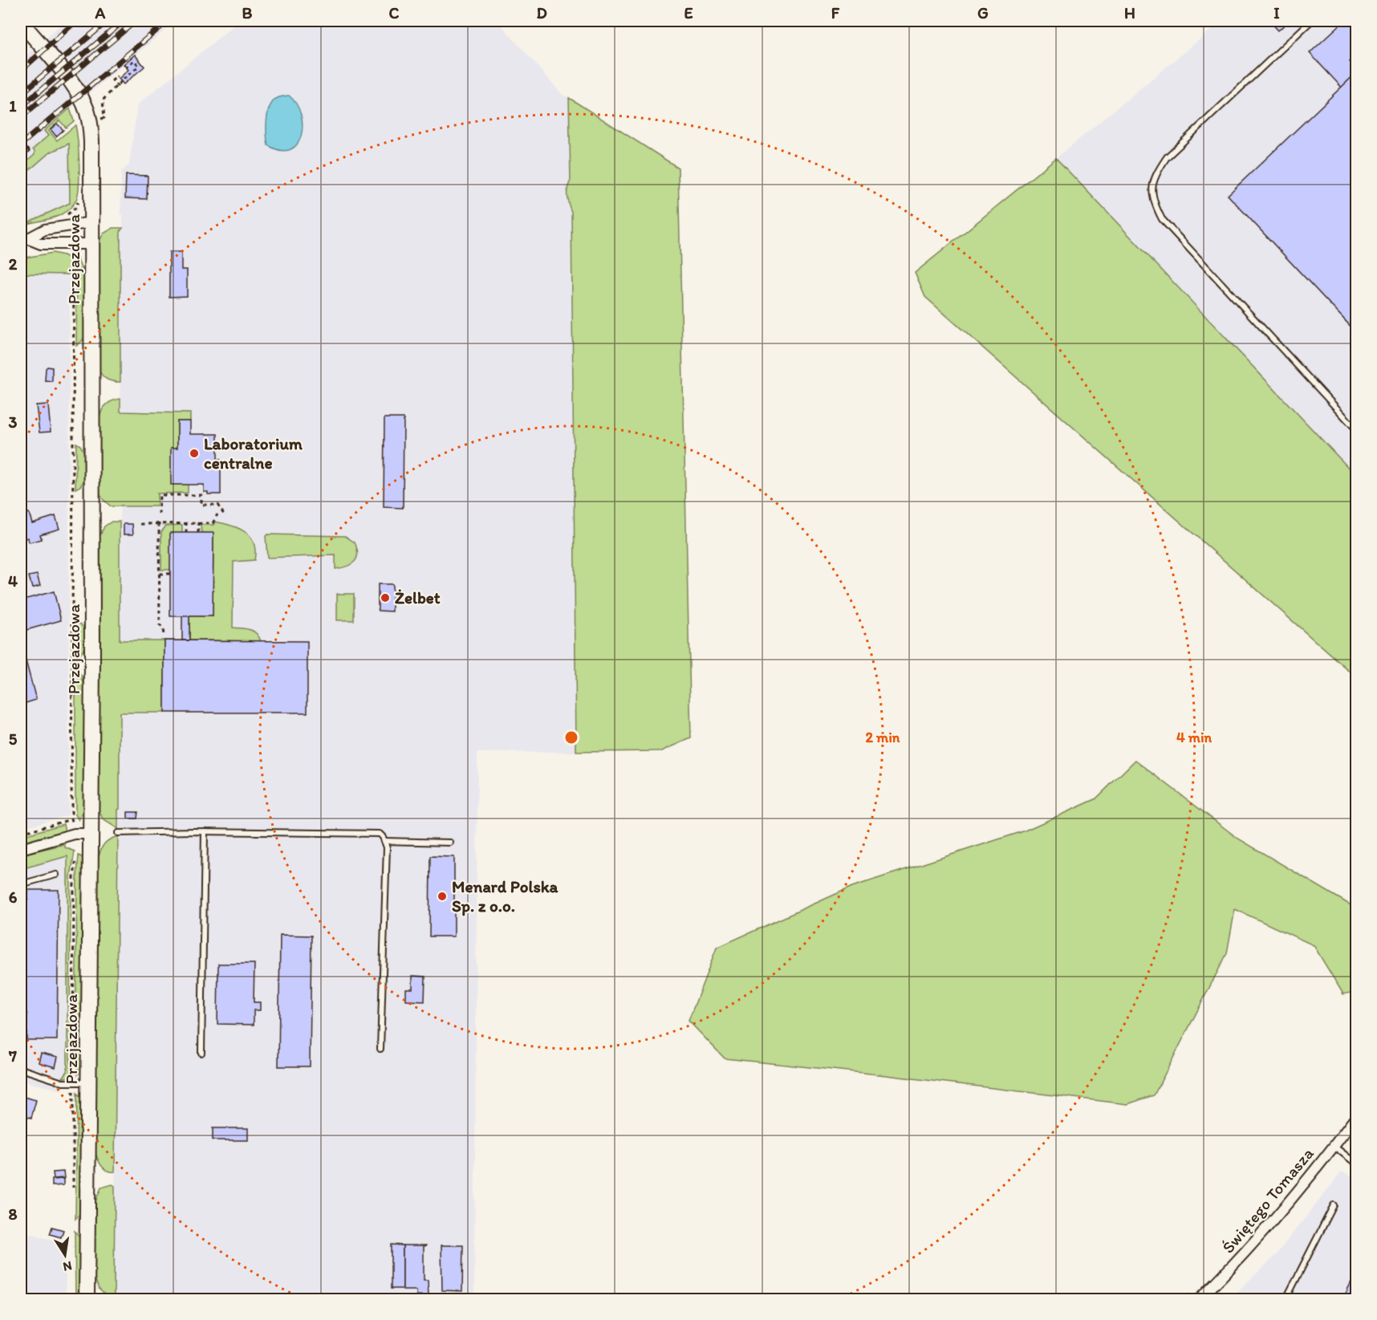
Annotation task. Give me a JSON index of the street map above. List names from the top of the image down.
{
  "streets": {
    "street": ["Przejazdowa", "Świętego Tomasza"]
  },
  "places": ["Laboratorium centralne", "Żelbet", "Menard Polska Sp. z o.o."],
  "north": "bottom",
  "grid": {
    "columns": [
      "A",
      "B",
      "C",
      "D",
      "E",
      "F",
      "G",
      "H",
      "I"
    ],
    "rows": [
      "1",
      "2",
      "3",
      "4",
      "5",
      "6",
      "7",
      "8"
    ]
  },
  "rings": ["2 min", "4 min"]
}
